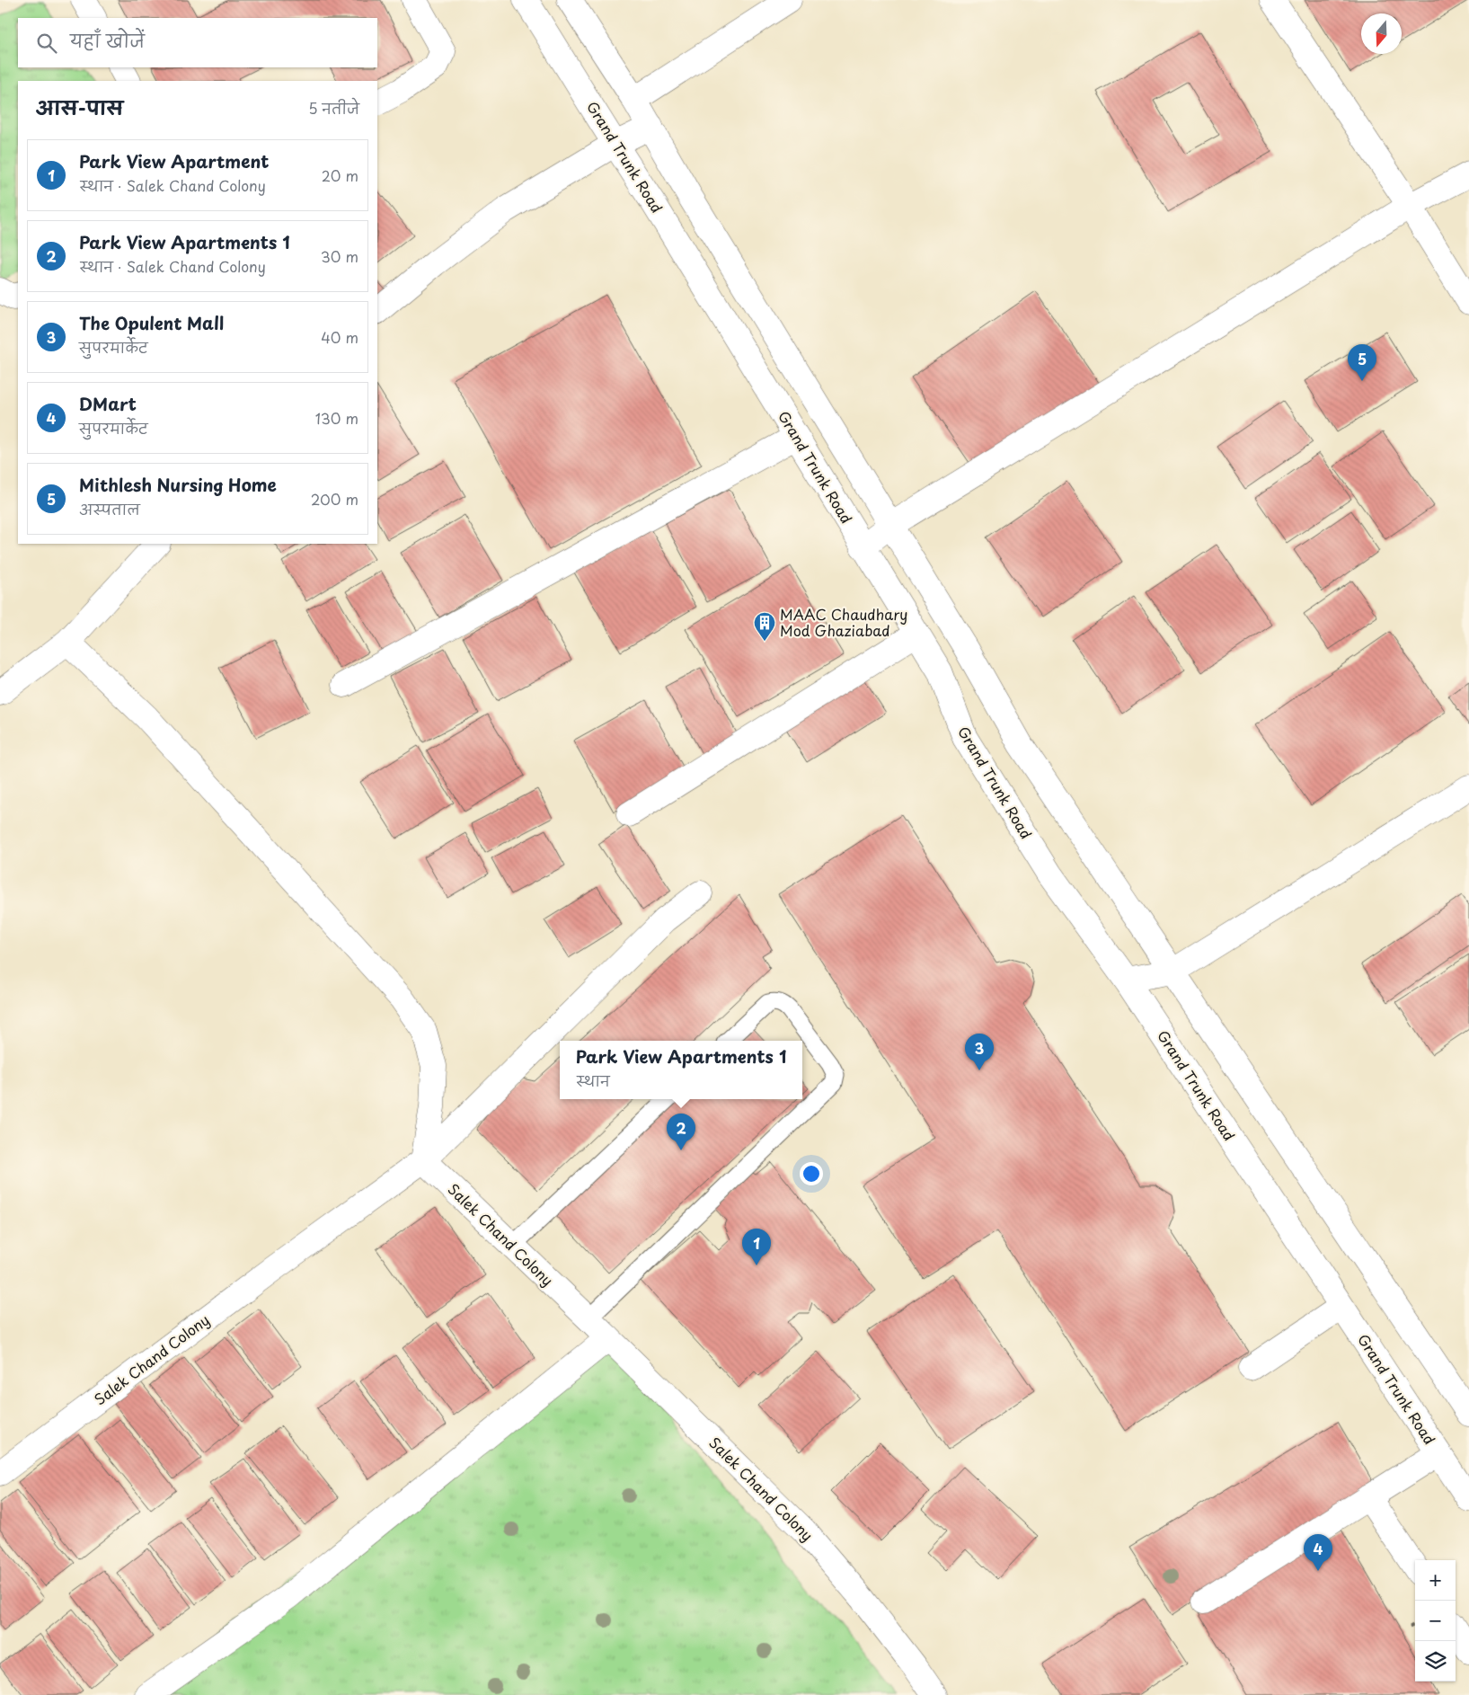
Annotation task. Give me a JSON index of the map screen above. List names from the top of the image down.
{
  "streets": {
    "main road": ["Grand Trunk Road", "Salek Chand Colony"]
  },
  "places": {
    "building": ["MAAC Chaudhary Mod Ghaziabad"]
  },
  "north": "bottom",
  "page": {
    "search": "यहाँ खोजें",
    "heading": ["आस-पास", "5 नतीजे"],
    "list": [
      {
        "mark": "1",
        "name": "Park View Apartment",
        "note": "स्थान · Salek Chand Colony",
        "value": "20 m"
      },
      {
        "mark": "2",
        "name": "Park View Apartments 1",
        "note": "स्थान · Salek Chand Colony",
        "value": "30 m"
      },
      {
        "mark": "3",
        "name": "The Opulent Mall",
        "note": "सुपरमार्केट",
        "value": "40 m"
      },
      {
        "mark": "4",
        "name": "DMart",
        "note": "सुपरमार्केट",
        "value": "130 m"
      },
      {
        "mark": "5",
        "name": "Mithlesh Nursing Home",
        "note": "अस्पताल",
        "value": "200 m"
      }
    ],
    "pins": [
      "5",
      "3",
      "2",
      "1",
      "4"
    ],
    "popup": ["Park View Apartments 1", "स्थान"],
    "map_buttons": ["+", "−"]
  }
}
